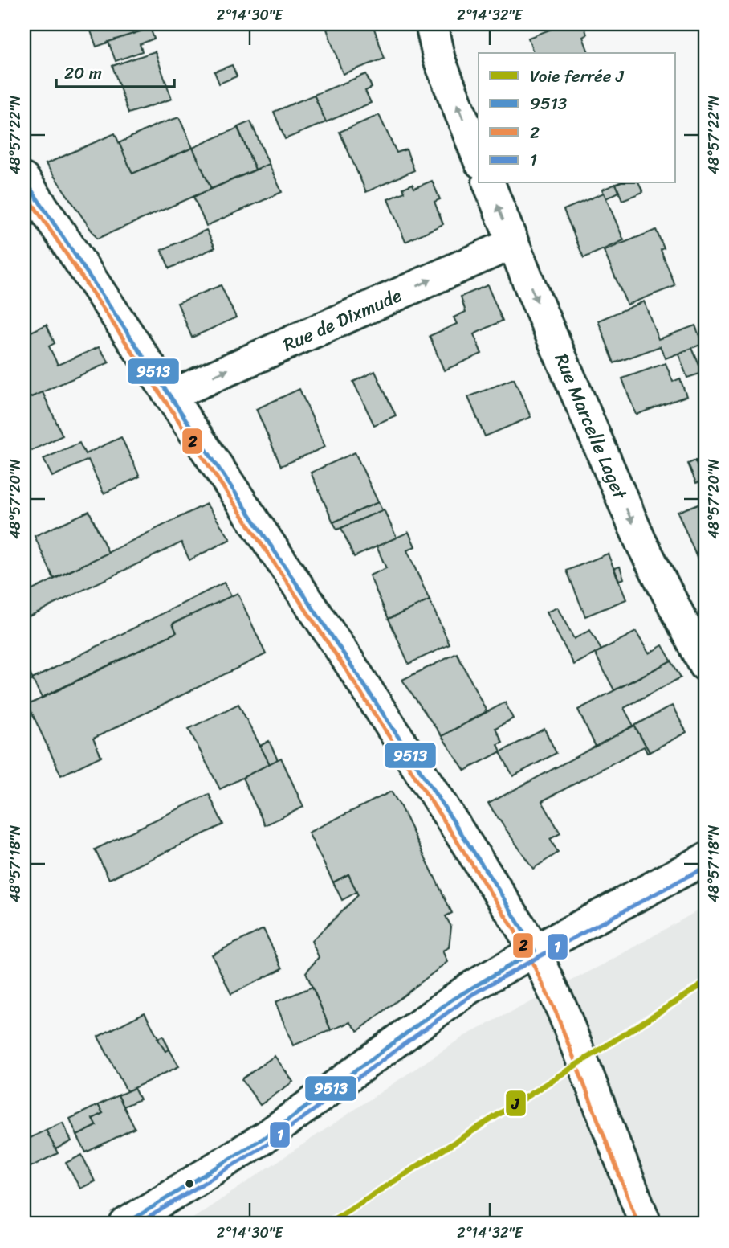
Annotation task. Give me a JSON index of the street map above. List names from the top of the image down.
{
  "streets": {
    "street": ["Rue de Dixmude", "Rue Marcelle Laget"]
  },
  "crossings": [
    ["Rue de Dixmude", "Rue Marcelle Laget"]
  ],
  "one_way": ["Rue de Dixmude"],
  "lines": [
    "transit line 9513",
    "transit line 2",
    "transit line 1",
    "rail line J"
  ],
  "legend": [
    "Voie ferrée J",
    "9513",
    "2",
    "1"
  ],
  "scale_bar": "20 m",
  "coordinates": [
    "2°14'30\"E",
    "2°14'32\"E",
    "48°57'22\"N",
    "48°57'20\"N",
    "48°57'18\"N"
  ]
}
